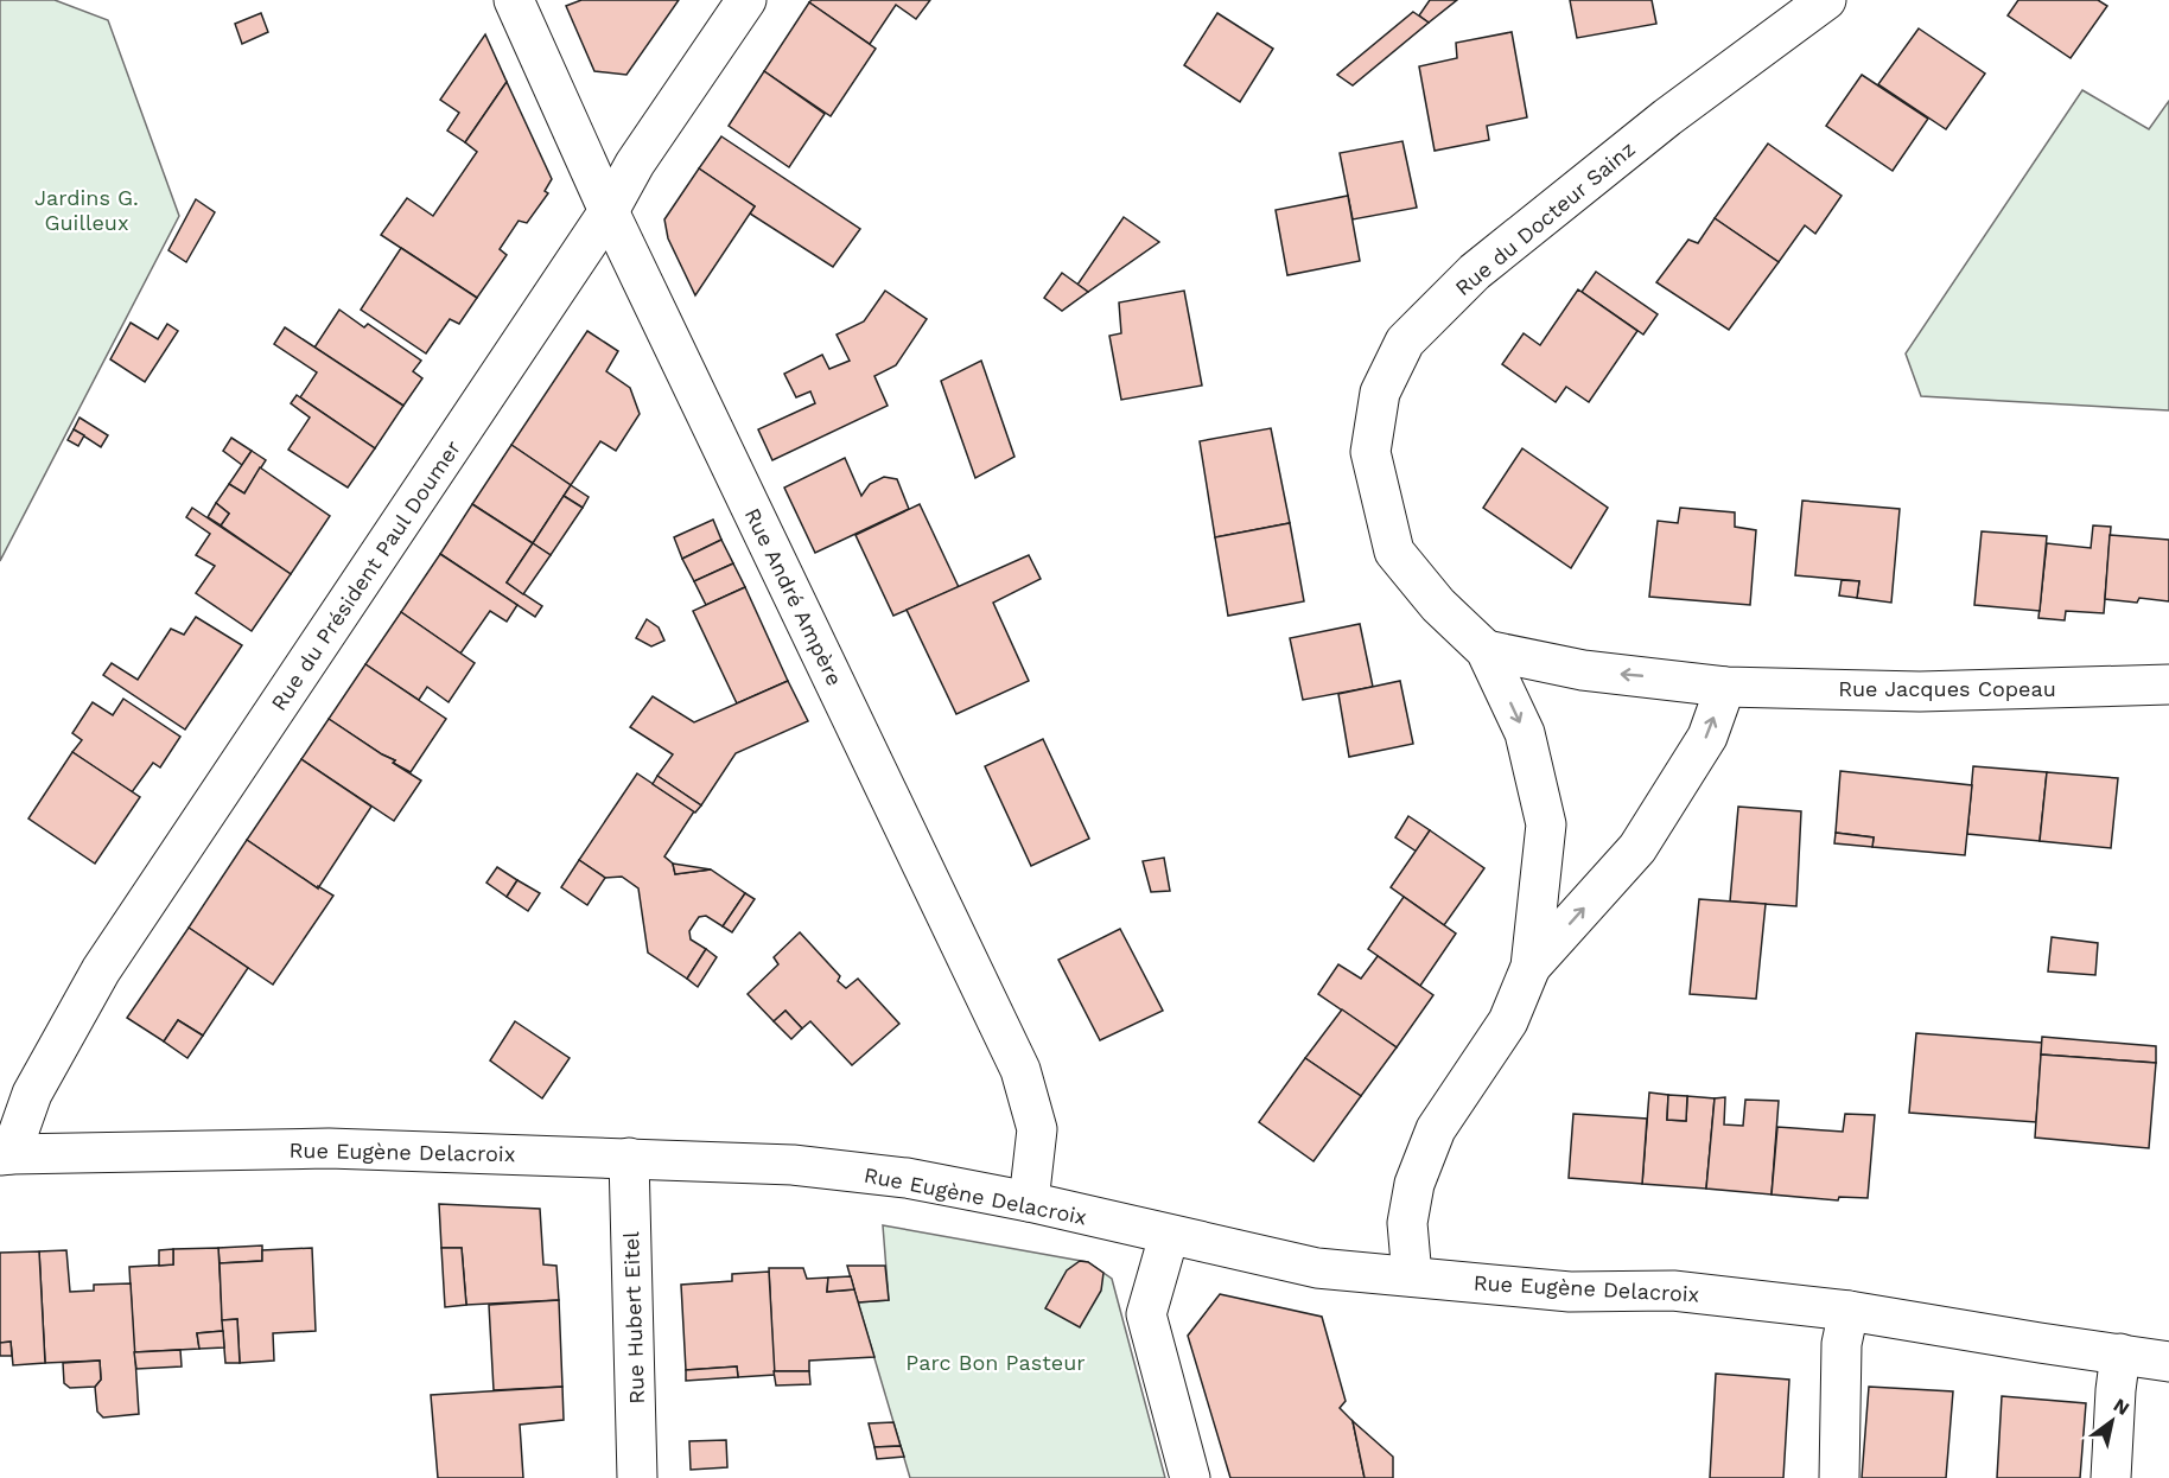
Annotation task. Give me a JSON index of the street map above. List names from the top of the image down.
{
  "streets": {
    "street": [
      "Rue du Docteur Sainz",
      "Rue du Président Paul Doumer",
      "Rue André Ampère",
      "Rue Jacques Copeau",
      "Rue Eugène Delacroix",
      "Rue Hubert Eitel"
    ]
  },
  "crossings": [
    ["Rue du Docteur Sainz", "Rue Jacques Copeau"],
    ["Rue du Docteur Sainz", "Rue Eugène Delacroix"],
    ["Rue du Président Paul Doumer", "Rue André Ampère"],
    ["Rue du Président Paul Doumer", "Rue Eugène Delacroix"],
    ["Rue André Ampère", "Rue Eugène Delacroix"],
    ["Rue Eugène Delacroix", "Rue Hubert Eitel"]
  ],
  "one_way": ["Rue Jacques Copeau"],
  "parks": ["Jardins G. Guilleux", "Parc Bon Pasteur"],
  "north": "top right"
}
